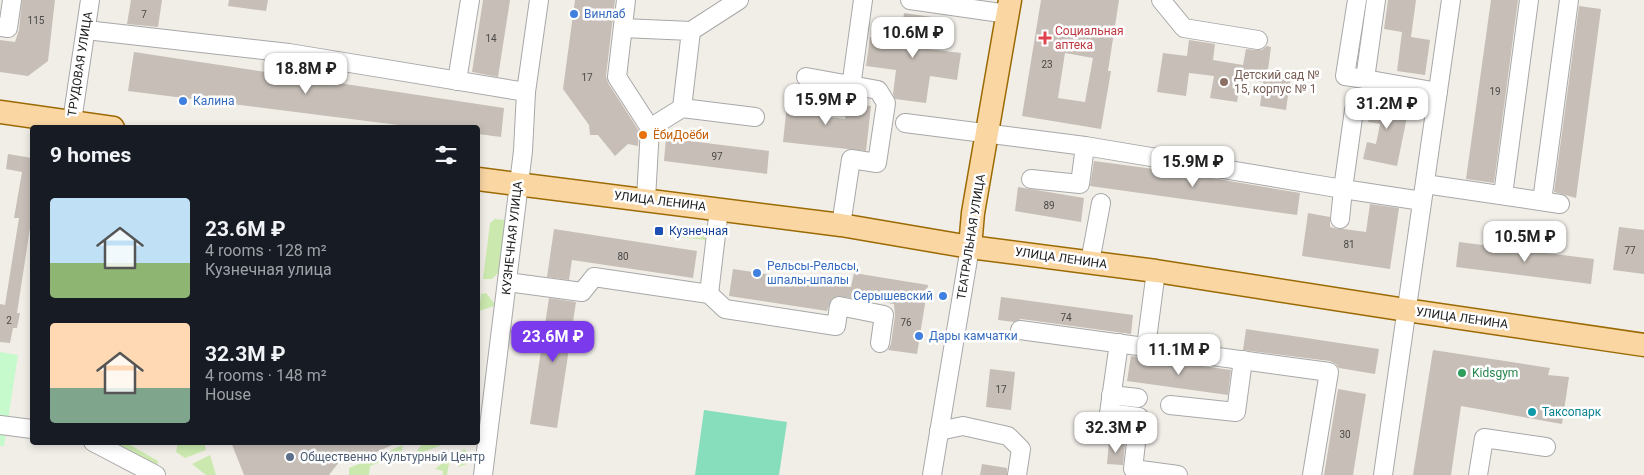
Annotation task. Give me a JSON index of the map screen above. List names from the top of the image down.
{
  "streets": {
    "main road": ["УЛИЦА ЛЕНИНА", "ТЕАТРАЛЬНАЯ УЛИЦА"],
    "street": ["ТРУДОВАЯ УЛИЦА", "КУЗНЕЧНАЯ УЛИЦА"]
  },
  "crossings": [
    ["УЛИЦА ЛЕНИНА", "ТЕАТРАЛЬНАЯ УЛИЦА"],
    ["УЛИЦА ЛЕНИНА", "КУЗНЕЧНАЯ УЛИЦА"]
  ],
  "places": {
    "other": [
      "Винлаб",
      "Детский сад № 15, корпус № 1",
      "Калина",
      "ЁбиДоёби",
      "Рельсы-Рельсы, шпалы-шпалы",
      "Серышевский",
      "Дары камчатки",
      "Kidsgym",
      "Таксопарк",
      "Общественно Культурный Центр"
    ],
    "health": ["Социальная аптека"],
    "transit": ["Кузнечная"]
  },
  "house_numbers": [
    "7",
    "115",
    "14",
    "23",
    "17",
    "19",
    "97",
    "89",
    "81",
    "77",
    "80",
    "74",
    "2",
    "76",
    "17",
    "30"
  ],
  "page": {
    "price": [
      "10.6M ₽",
      "18.8M ₽",
      "15.9M ₽",
      "31.2M ₽",
      "15.9M ₽",
      "10.5M ₽",
      "23.6M ₽",
      "11.1M ₽",
      "32.3M ₽"
    ],
    "heading": "9 homes",
    "list": [
      {
        "name": "23.6M ₽",
        "note": "4 rooms · 128 m² · Кузнечная улица"
      },
      {
        "name": "32.3M ₽",
        "note": "4 rooms · 148 m² · House"
      }
    ]
  }
}
